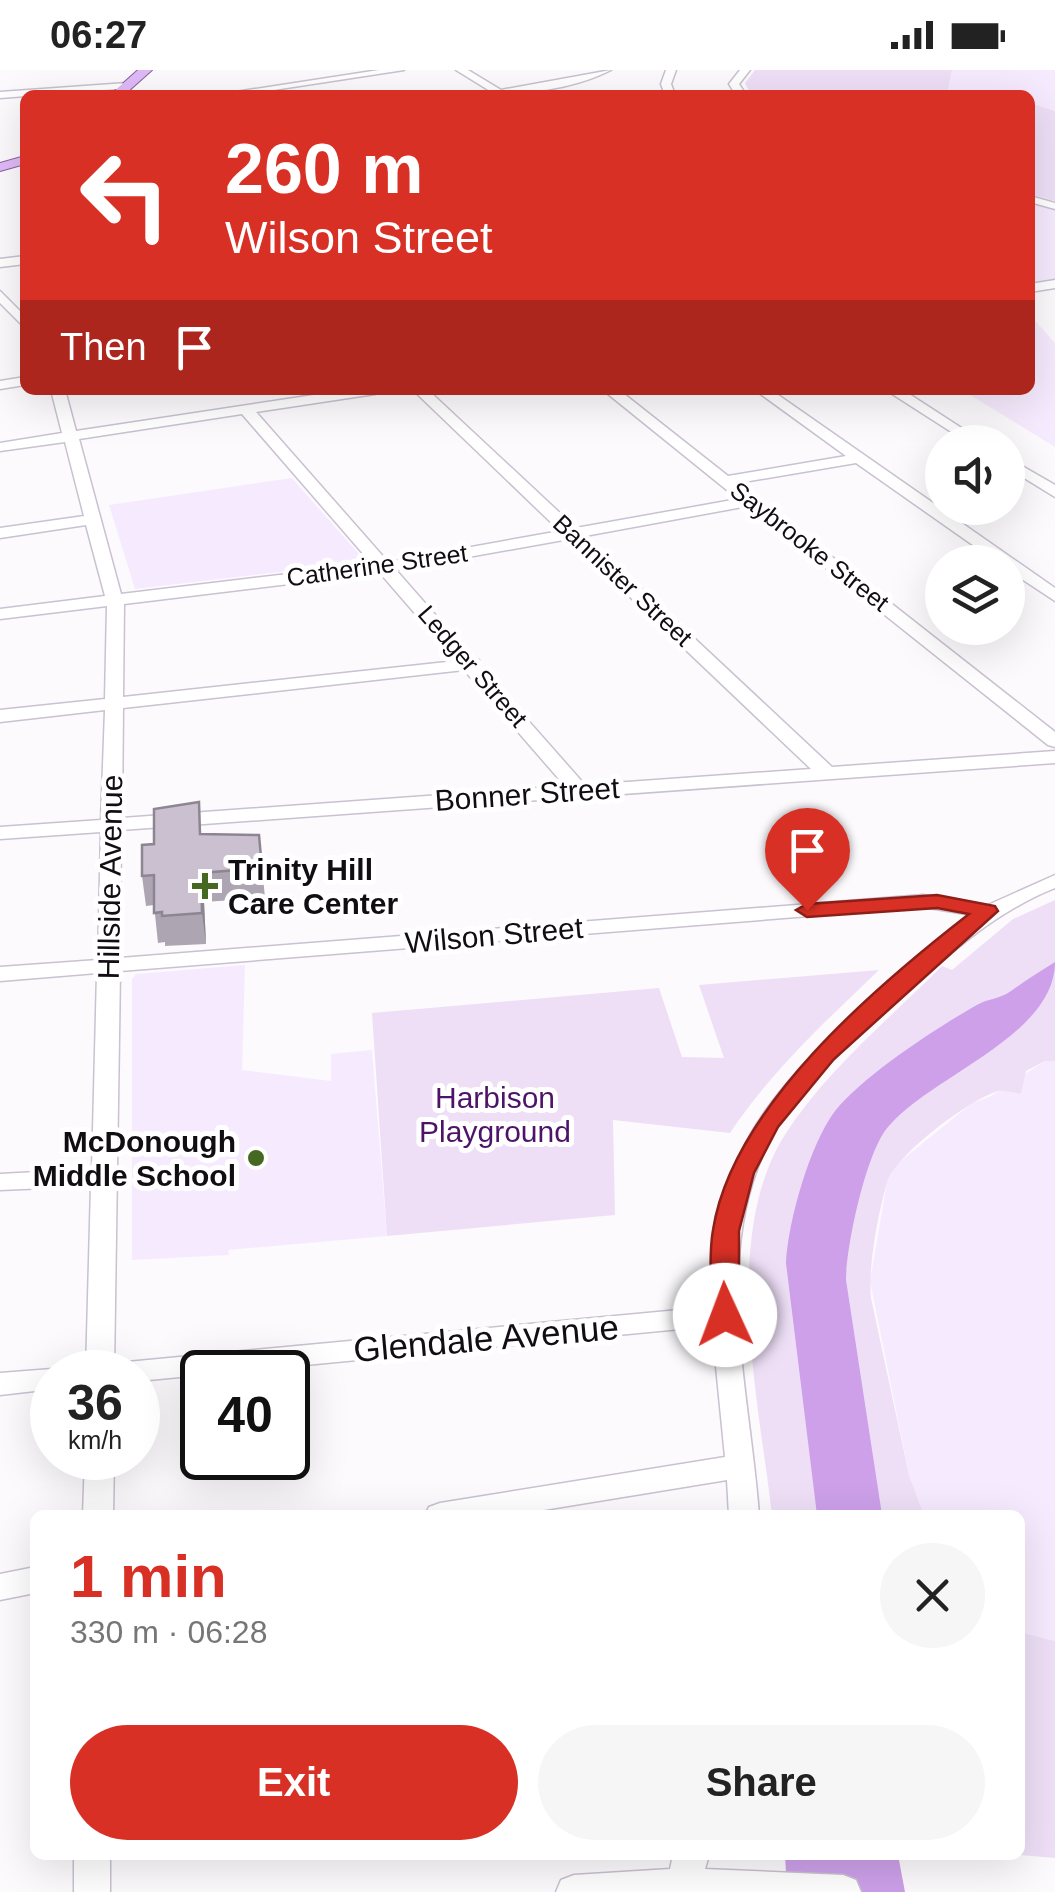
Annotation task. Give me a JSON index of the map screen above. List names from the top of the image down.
{
  "streets": {
    "street": [
      "Saybrooke Street",
      "Catherine Street",
      "Bannister Street",
      "Ledger Street",
      "Bonner Street",
      "Hillside Avenue",
      "Wilson Street",
      "Glendale Avenue"
    ]
  },
  "crossings": [
    ["Saybrooke Street", "Catherine Street"],
    ["Catherine Street", "Bannister Street"],
    ["Catherine Street", "Ledger Street"],
    ["Catherine Street", "Hillside Avenue"],
    ["Bannister Street", "Bonner Street"],
    ["Ledger Street", "Bonner Street"],
    ["Bonner Street", "Hillside Avenue"],
    ["Hillside Avenue", "Wilson Street"]
  ],
  "parks": ["Harbison Playground"],
  "places": {
    "health": ["Trinity Hill Care Center"],
    "other": ["McDonough Middle School"]
  },
  "page": {
    "status": "06:27",
    "turn": ["260 m", "Wilson Street"],
    "then": "Then",
    "speed": "36 km/h",
    "limit": "40",
    "heading": ["1 min", "330 m · 06:28"],
    "buttons": ["Exit", "Share"]
  }
}
